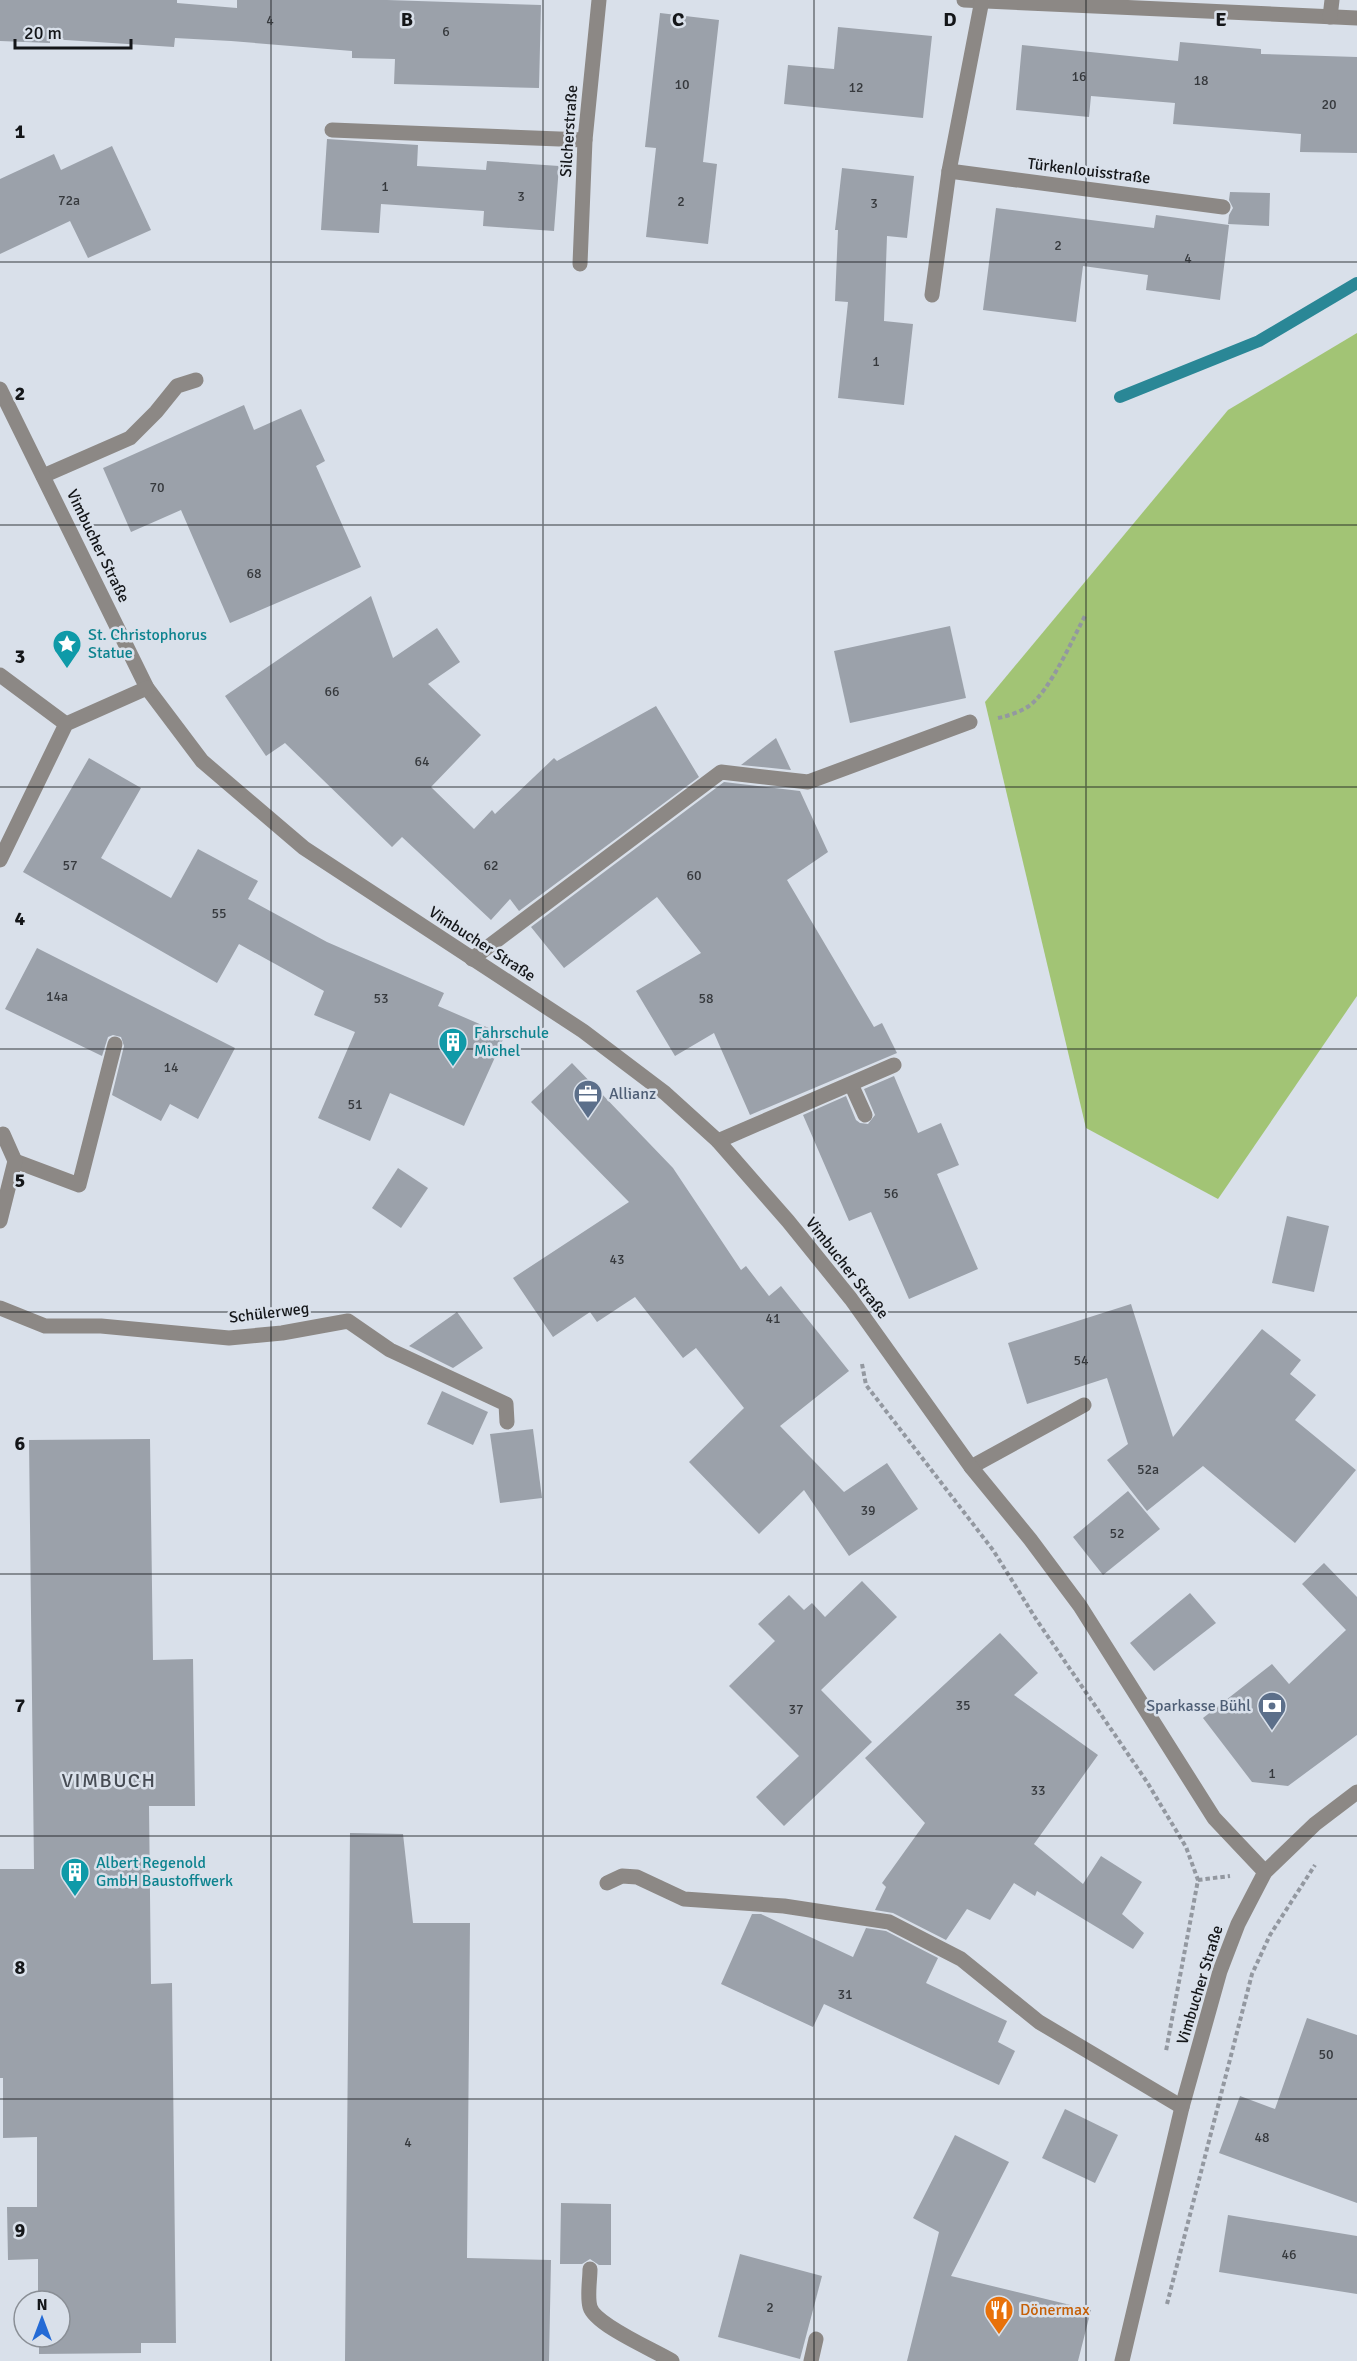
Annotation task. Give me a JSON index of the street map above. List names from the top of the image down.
{
  "streets": {
    "street": [
      "Silcherstraße",
      "Türkenlouisstraße",
      "Vimbucher Straße",
      "Schülerweg"
    ]
  },
  "districts": ["VIMBUCH"],
  "places": {
    "place": ["St. Christophorus Statue"],
    "building": ["Fahrschule Michel", "Albert Regenold GmbH Baustoffwerk"],
    "office": ["Allianz"],
    "bank": ["Sparkasse Bühl"],
    "restaurant": ["Dönermax"]
  },
  "house_numbers": [
    "4",
    "6",
    "16",
    "18",
    "10",
    "12",
    "20",
    "1",
    "3",
    "72a",
    "2",
    "3",
    "2",
    "4",
    "1",
    "70",
    "68",
    "66",
    "64",
    "57",
    "62",
    "60",
    "55",
    "14a",
    "53",
    "58",
    "14",
    "51",
    "56",
    "43",
    "41",
    "54",
    "52a",
    "39",
    "52",
    "35",
    "37",
    "1",
    "33",
    "31",
    "50",
    "48",
    "4",
    "46",
    "2"
  ],
  "scale_bar": "20 m",
  "north": "top",
  "grid": {
    "columns": [
      "B",
      "C",
      "D",
      "E"
    ],
    "rows": [
      "1",
      "2",
      "3",
      "4",
      "5",
      "6",
      "7",
      "8",
      "9"
    ]
  }
}
